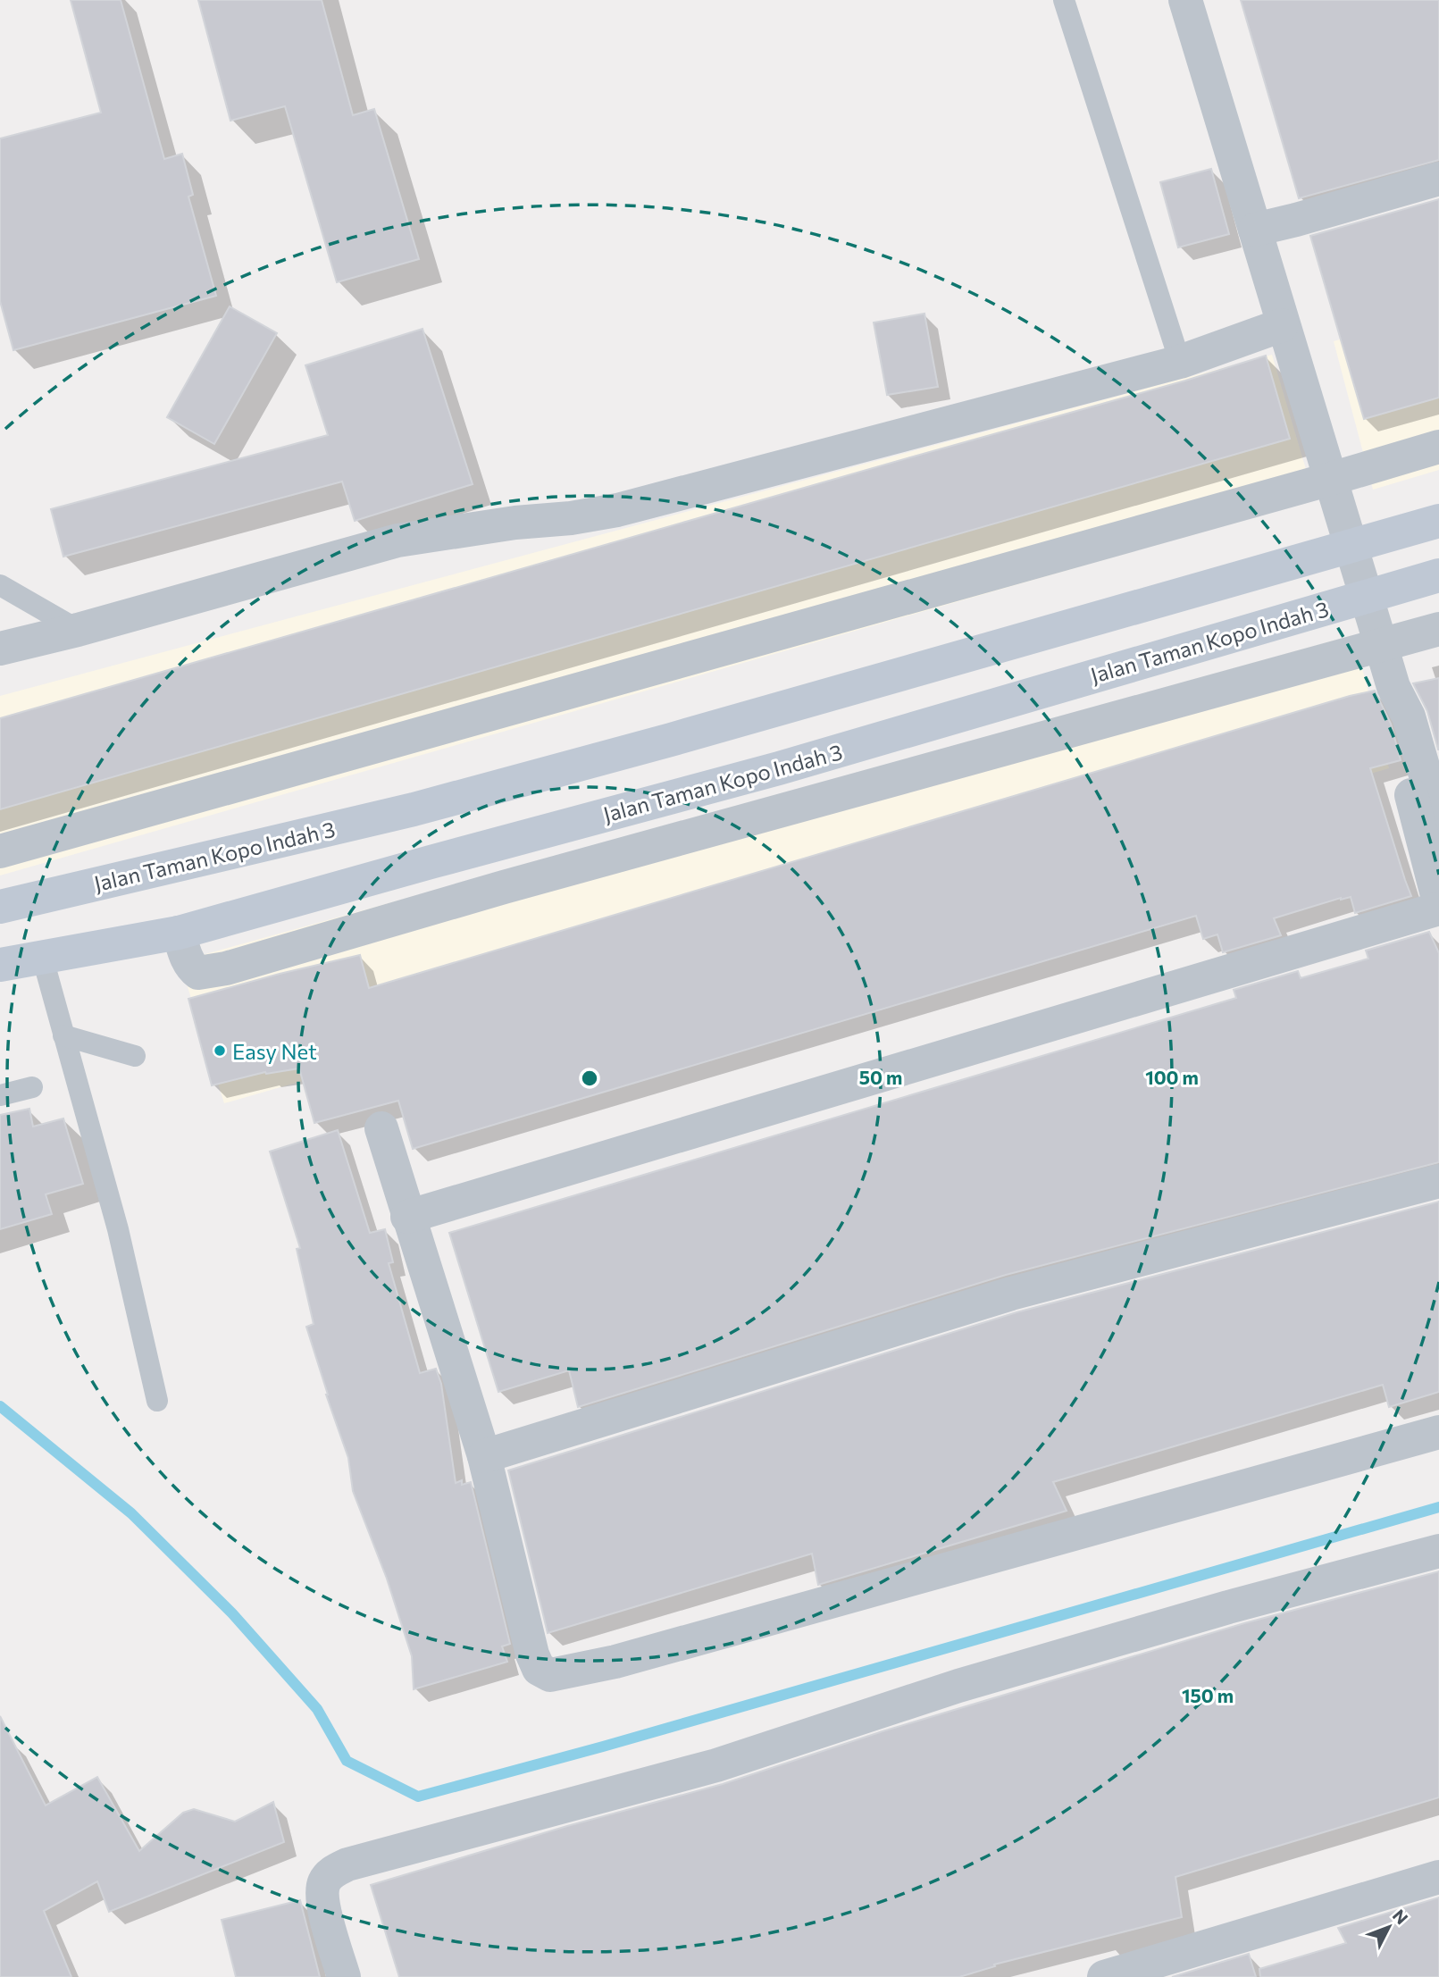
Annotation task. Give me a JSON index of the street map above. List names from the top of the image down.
{
  "streets": {
    "main road": ["Jalan Taman Kopo Indah 3"]
  },
  "places": ["Easy Net"],
  "north": "top right",
  "rings": ["50 m", "100 m", "150 m"]
}
